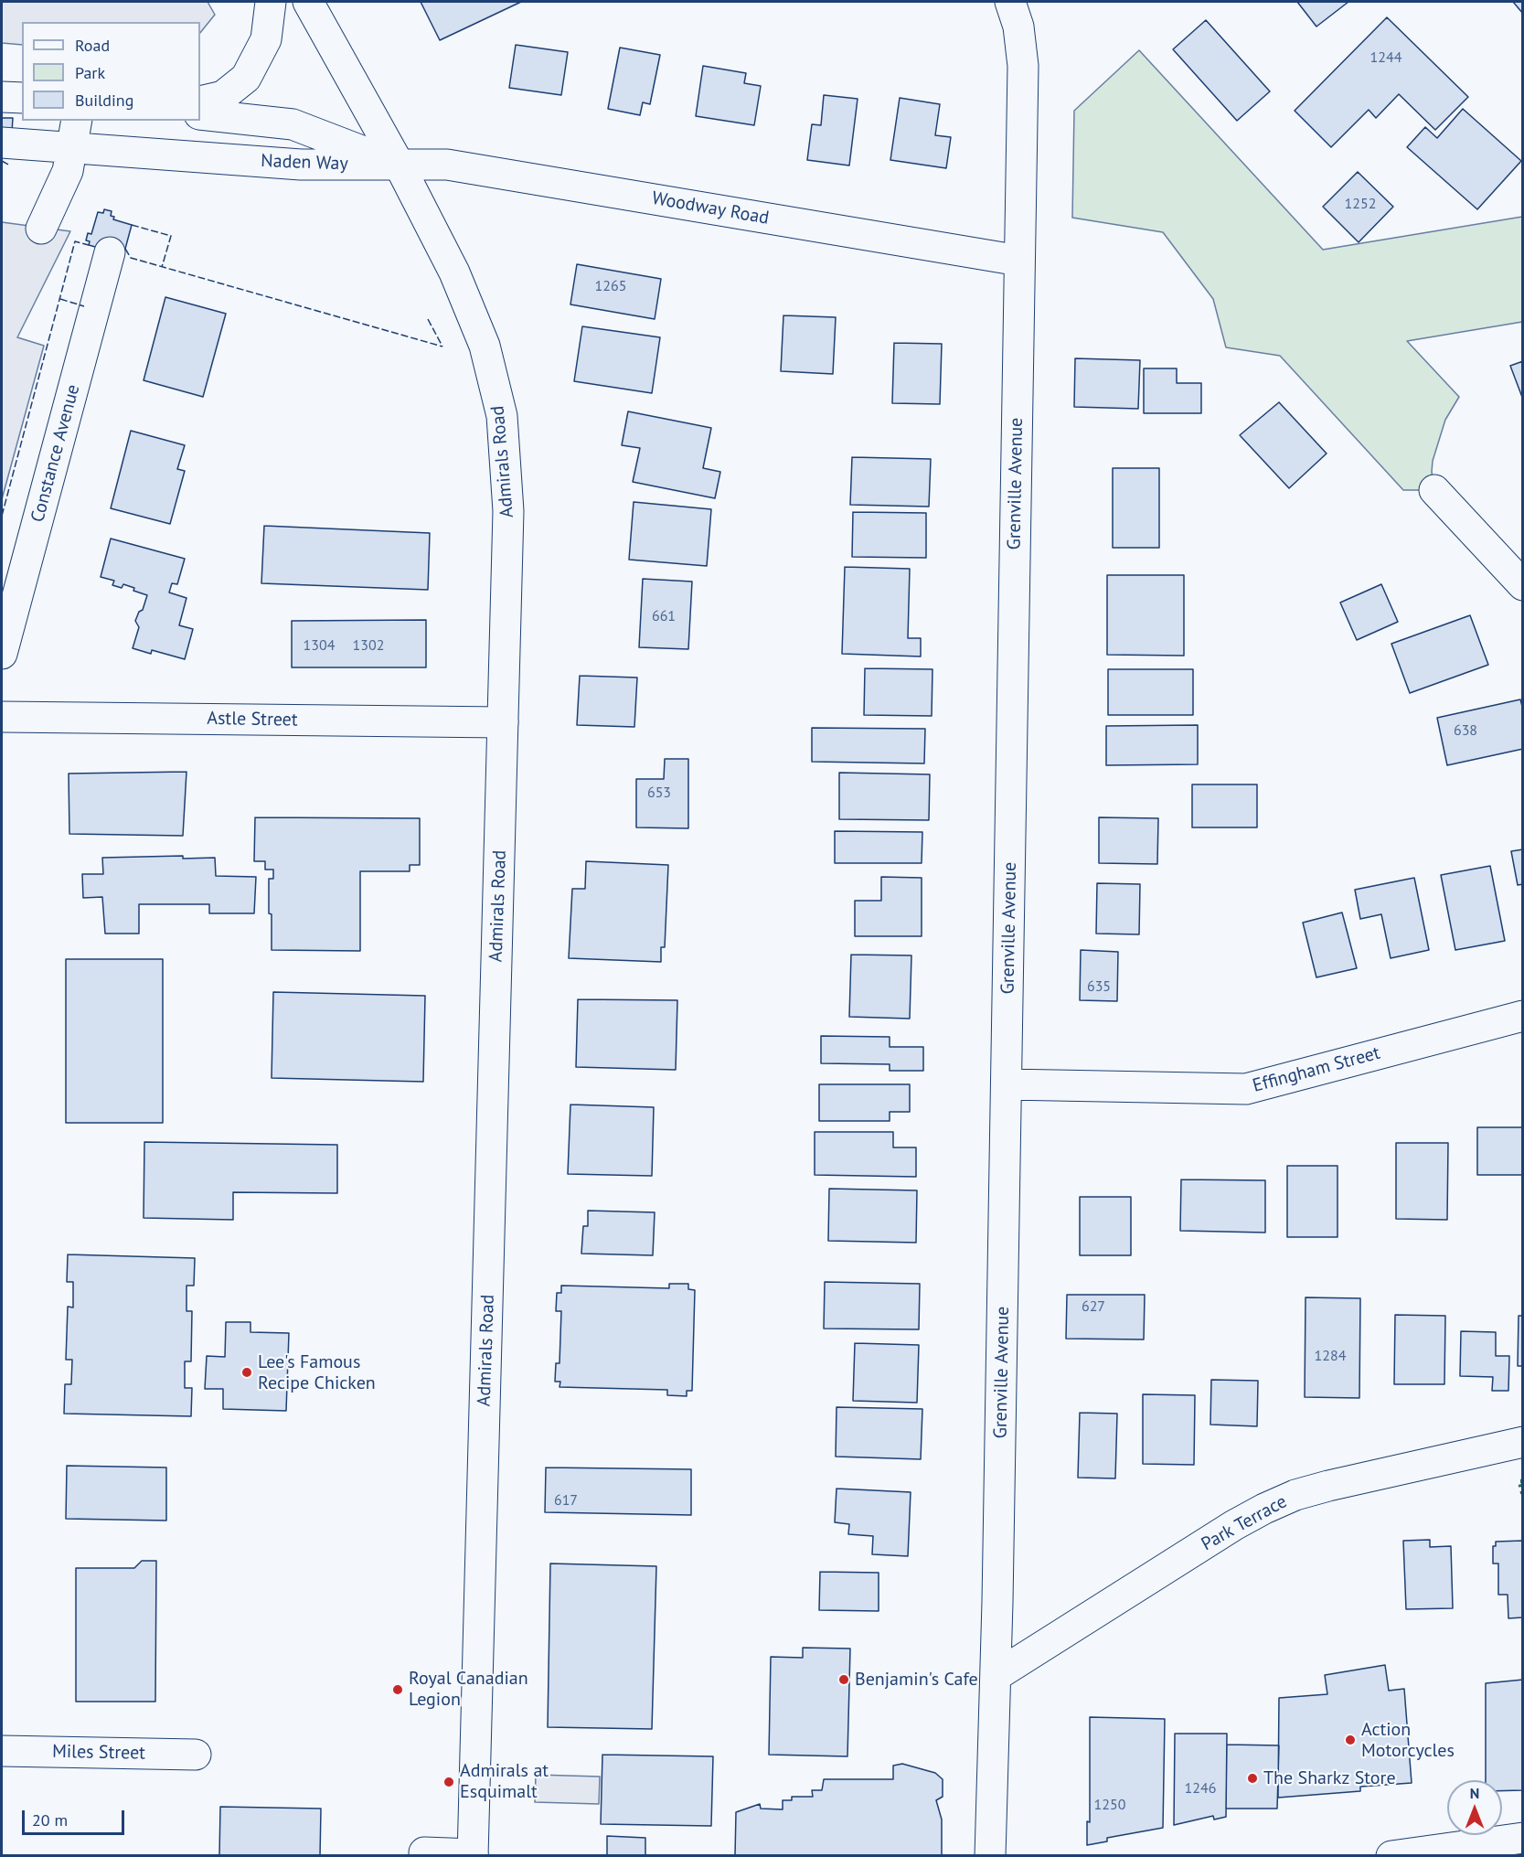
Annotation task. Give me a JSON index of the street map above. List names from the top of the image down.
{
  "streets": {
    "street": [
      "Naden Way",
      "Woodway Road",
      "Constance Avenue",
      "Admirals Road",
      "Grenville Avenue",
      "Astle Street",
      "Effingham Street",
      "Park Terrace",
      "Miles Street"
    ]
  },
  "crossings": [
    ["Naden Way", "Woodway Road"],
    ["Naden Way", "Admirals Road"],
    ["Woodway Road", "Admirals Road"],
    ["Woodway Road", "Grenville Avenue"],
    ["Admirals Road", "Astle Street"],
    ["Grenville Avenue", "Effingham Street"],
    ["Grenville Avenue", "Park Terrace"]
  ],
  "places": [
    "Lee's Famous Recipe Chicken",
    "Benjamin's Cafe",
    "Royal Canadian Legion",
    "Action Motorcycles",
    "The Sharkz Store",
    "Admirals at Esquimalt"
  ],
  "house_numbers": [
    "1244",
    "1252",
    "1265",
    "661",
    "1304",
    "1302",
    "638",
    "653",
    "635",
    "627",
    "1284",
    "617",
    "1246",
    "1250"
  ],
  "legend": ["Road", "Park", "Building"],
  "scale_bar": "20 m",
  "north": "top"
}
